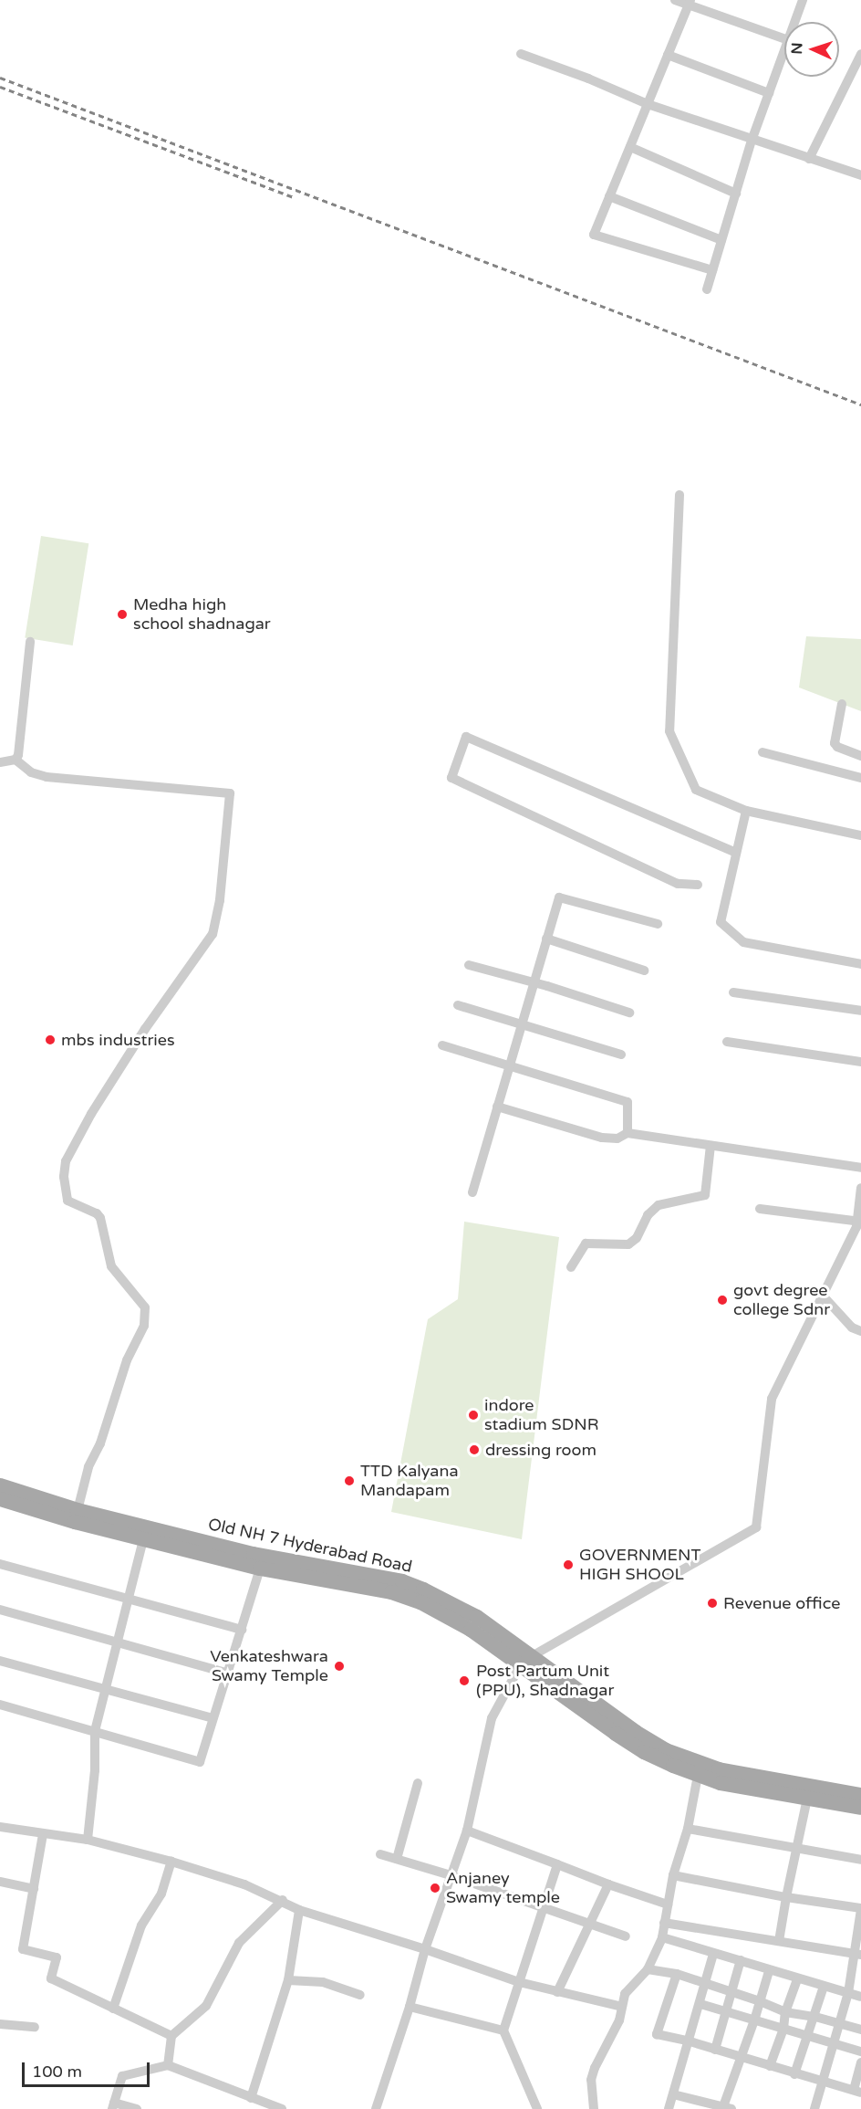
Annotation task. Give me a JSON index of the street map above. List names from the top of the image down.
{
  "streets": {
    "main road": ["Old NH 7 Hyderabad Road"]
  },
  "places": [
    "Medha high school shadnagar",
    "mbs industries",
    "govt degree college Sdnr",
    "indore stadium SDNR",
    "dressing room",
    "TTD Kalyana Mandapam",
    "GOVERNMENT HIGH SHOOL",
    "Revenue office",
    "Venkateshwara Swamy Temple",
    "Post Partum Unit (PPU), Shadnagar",
    "Anjaney Swamy temple"
  ],
  "scale_bar": "100 m",
  "north": "left"
}
